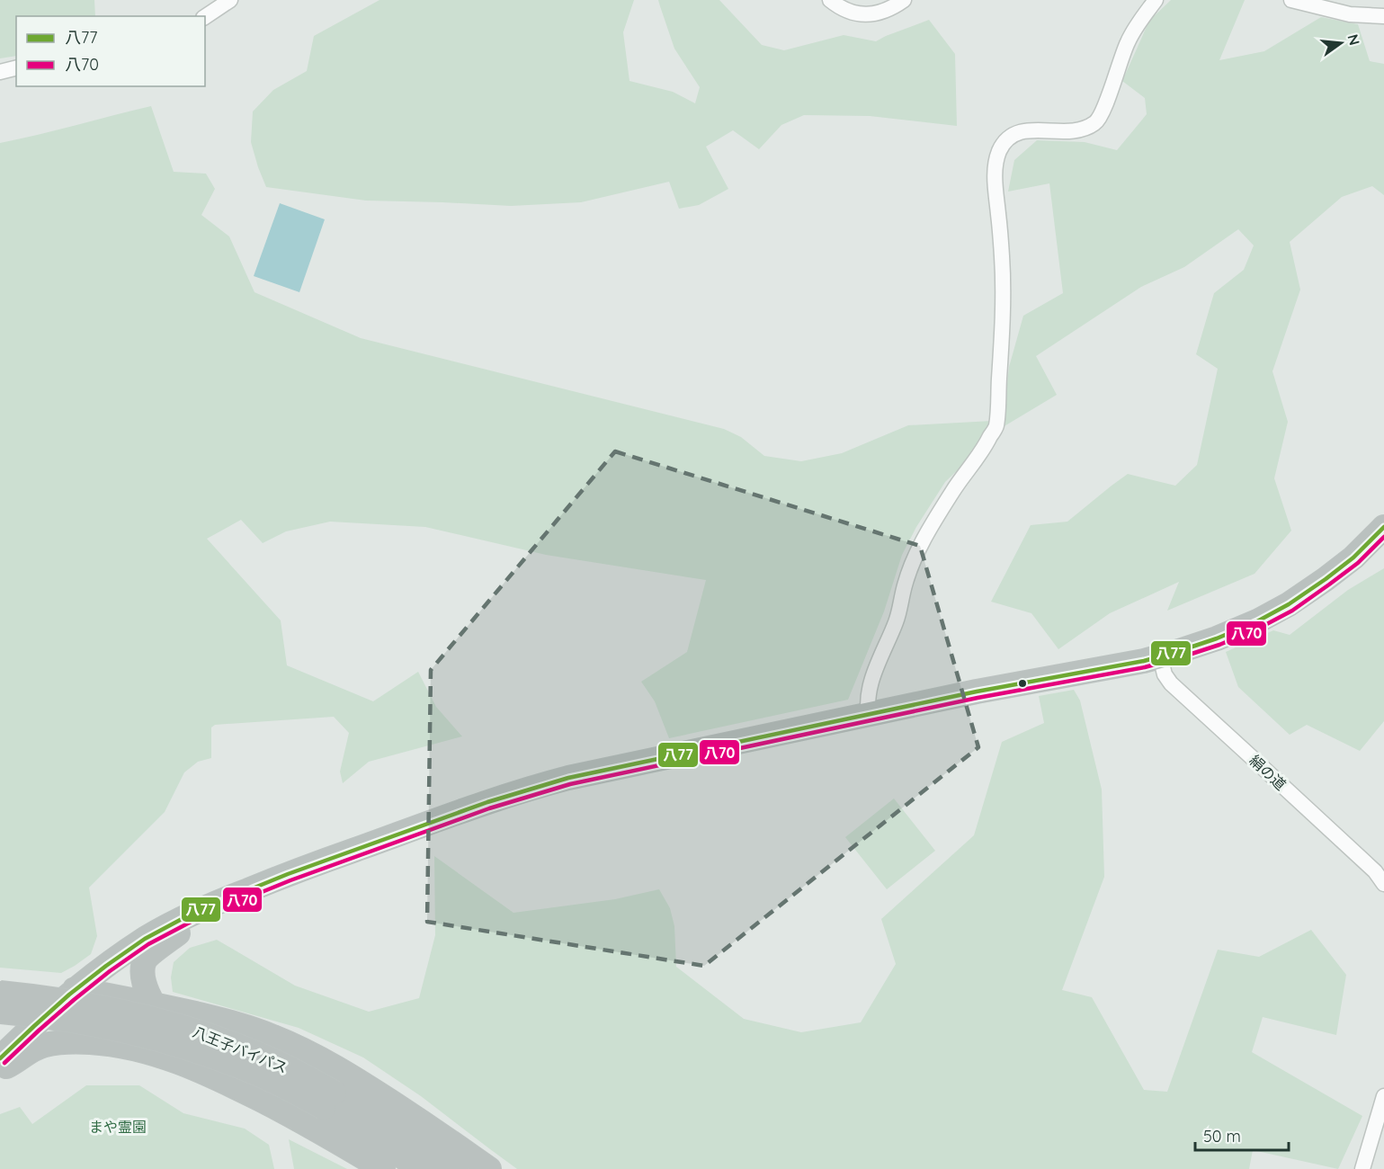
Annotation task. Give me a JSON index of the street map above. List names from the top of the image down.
{
  "streets": {
    "highway": ["八王子バイパス"],
    "street": ["絹の道"]
  },
  "parks": ["まや霊園"],
  "lines": ["transit line 八77", "transit line 八70"],
  "legend": ["八77", "八70"],
  "scale_bar": "50 m",
  "north": "right"
}
